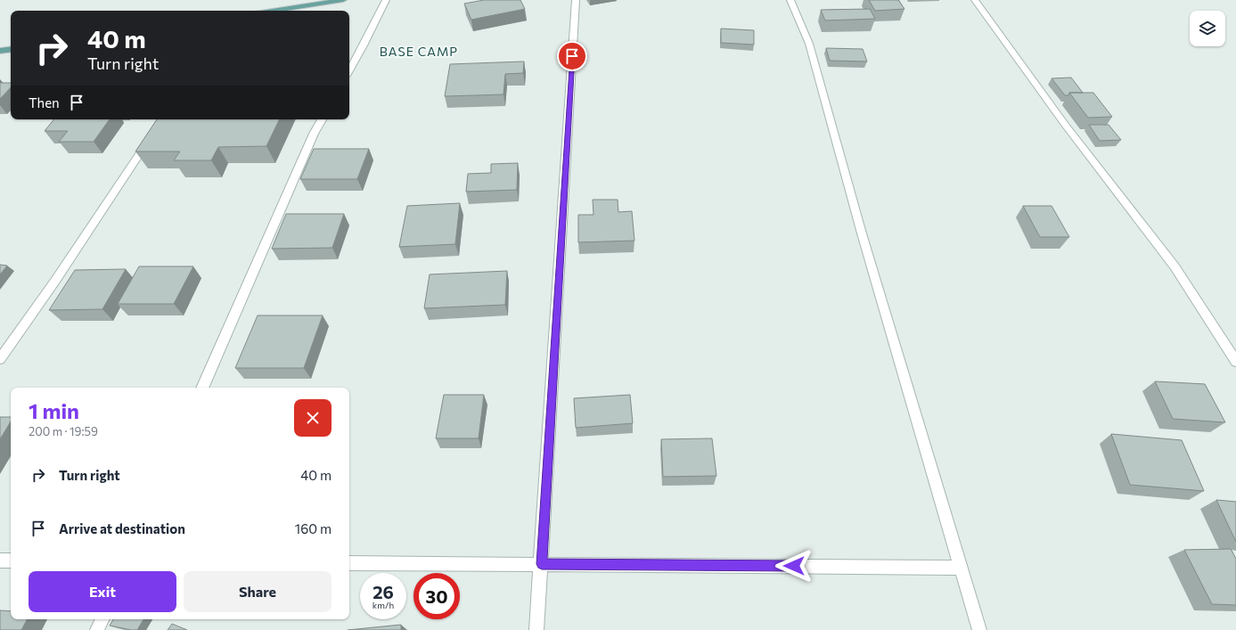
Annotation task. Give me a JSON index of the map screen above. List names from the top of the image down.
{
  "districts": ["BASE CAMP"],
  "page": {
    "turn": ["40 m", "Turn right"],
    "then": "Then",
    "heading": ["1 min", "200 m · 19:59"],
    "list": [
      {
        "name": "Turn right",
        "value": "40 m"
      },
      {
        "name": "Arrive at destination",
        "value": "160 m"
      }
    ],
    "buttons": ["Exit", "Share"],
    "speed": "26 km/h",
    "limit": "30"
  }
}
